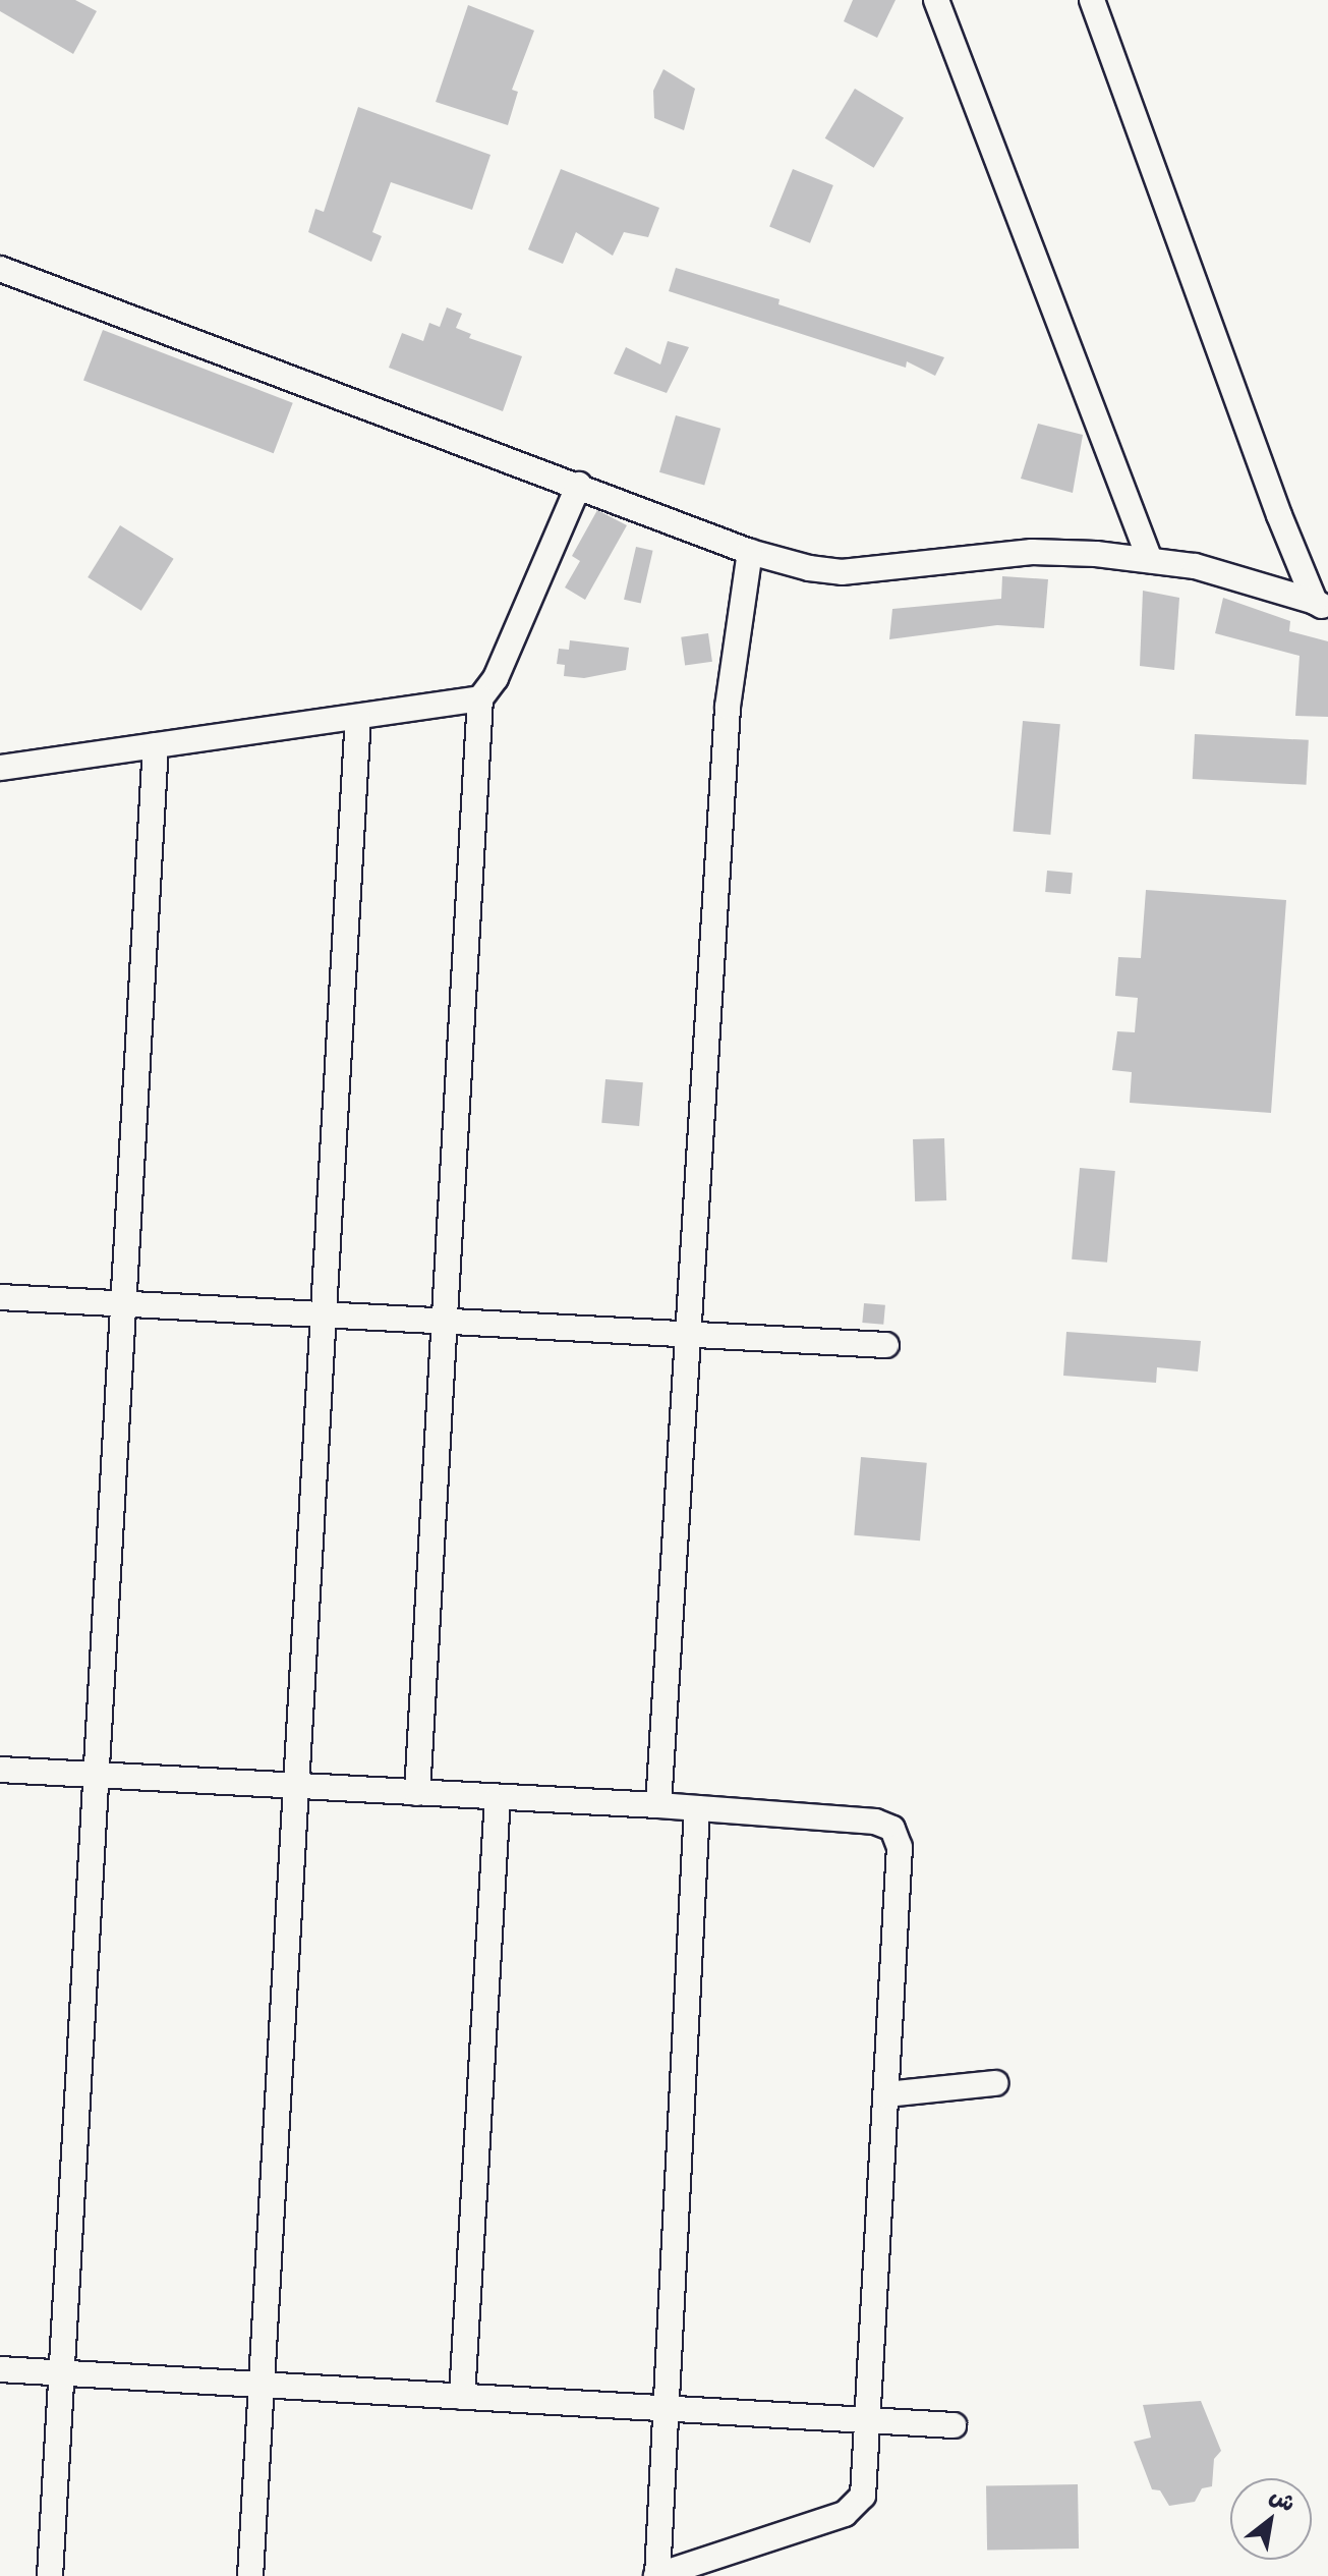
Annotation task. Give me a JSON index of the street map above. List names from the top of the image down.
{
  "north": "top right"
}
